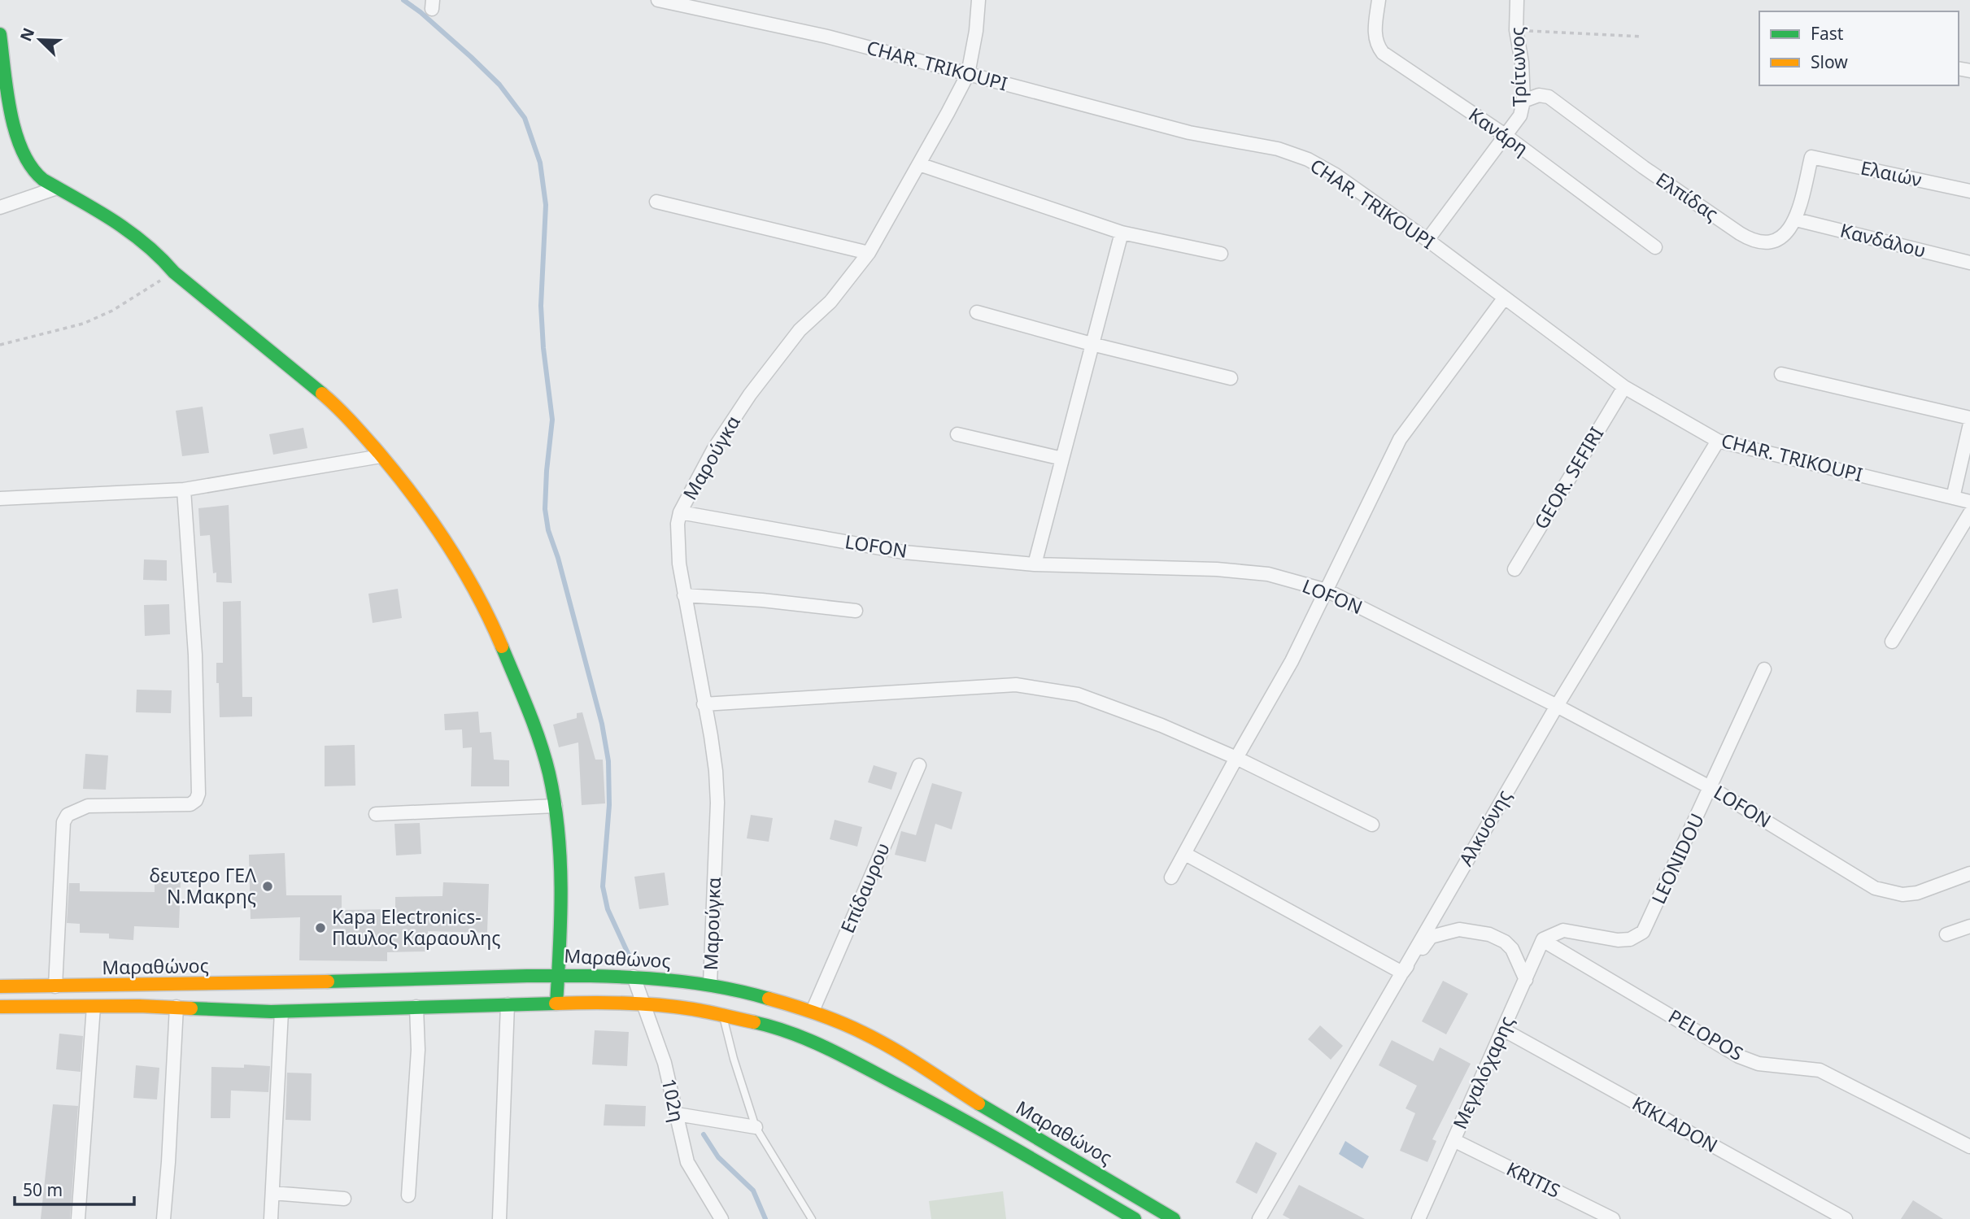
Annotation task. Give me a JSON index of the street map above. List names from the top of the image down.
{
  "streets": {
    "main road": ["Μαραθώνος"],
    "street": [
      "CHAR. TRIKOUPI",
      "Τρίτωνος",
      "Κανάρη",
      "Ελαιών",
      "Ελπίδας",
      "Κανδάλου",
      "Μαρούγκα",
      "GEOR. SEFIRI",
      "LOFON",
      "Αλκυόνης",
      "LEONIDOU",
      "Επίδαυρου",
      "PELOPOS",
      "Μεγαλόχαρης",
      "102η",
      "KIKLADON",
      "KRITIS"
    ]
  },
  "crossings": [
    ["CHAR. TRIKOUPI", "Τρίτωνος"],
    ["CHAR. TRIKOUPI", "Μαρούγκα"],
    ["CHAR. TRIKOUPI", "GEOR. SEFIRI"],
    ["CHAR. TRIKOUPI", "Αλκυόνης"],
    ["Τρίτωνος", "Κανάρη"],
    ["Τρίτωνος", "Ελπίδας"],
    ["Ελαιών", "Ελπίδας"],
    ["Ελπίδας", "Κανδάλου"],
    ["Μαρούγκα", "LOFON"],
    ["Μαρούγκα", "Μαραθώνος"],
    ["LOFON", "Αλκυόνης"],
    ["LOFON", "LEONIDOU"],
    ["LEONIDOU", "PELOPOS"],
    ["LEONIDOU", "Μεγαλόχαρης"],
    ["Επίδαυρου", "Μαραθώνος"],
    ["Μαραθώνος", "102η"],
    ["PELOPOS", "Μεγαλόχαρης"],
    ["Μεγαλόχαρης", "KIKLADON"],
    ["Μεγαλόχαρης", "KRITIS"]
  ],
  "places": ["δευτερο ΓΕΛ Ν.Μακρης", "Kapa Electronics- Παυλος Καραουλης"],
  "legend": ["Fast", "Slow"],
  "scale_bar": "50 m",
  "north": "top left"
}
